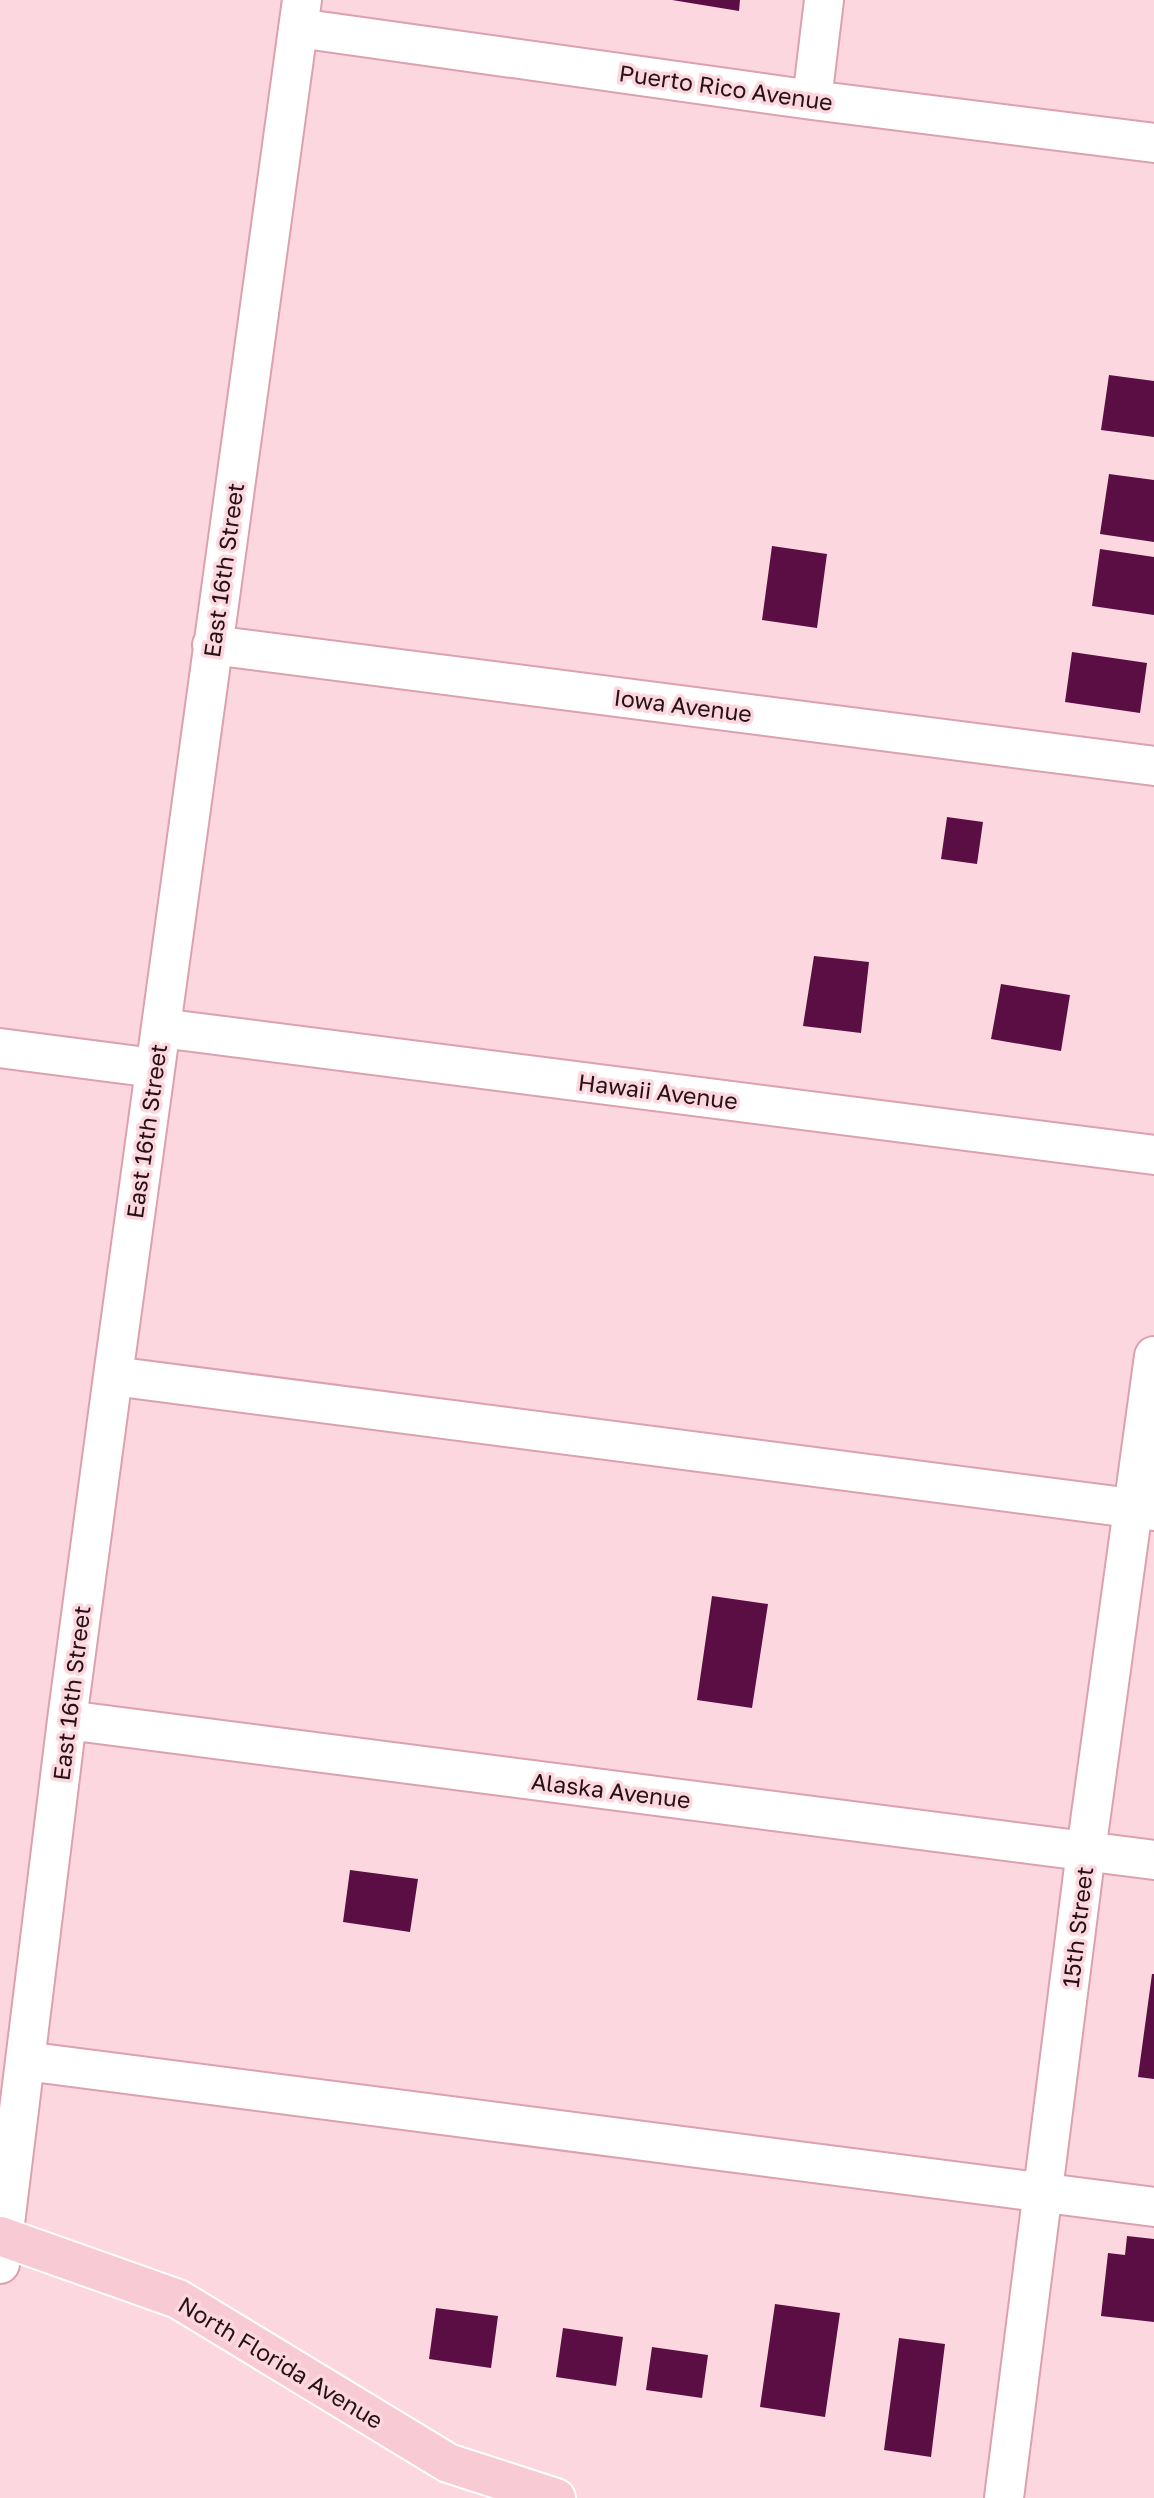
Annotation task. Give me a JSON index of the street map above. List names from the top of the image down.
{
  "streets": {
    "main road": ["North Florida Avenue"],
    "street": [
      "Puerto Rico Avenue",
      "East 16th Street",
      "Iowa Avenue",
      "Hawaii Avenue",
      "Alaska Avenue",
      "15th Street"
    ]
  },
  "crossings": [
    ["Puerto Rico Avenue", "East 16th Street"],
    ["East 16th Street", "Iowa Avenue"],
    ["East 16th Street", "Hawaii Avenue"],
    ["East 16th Street", "Alaska Avenue"],
    ["East 16th Street", "North Florida Avenue"],
    ["Alaska Avenue", "15th Street"]
  ]
}
